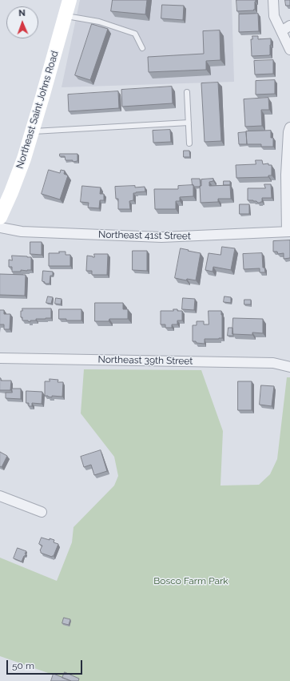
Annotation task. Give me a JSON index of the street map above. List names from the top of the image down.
{
  "streets": {
    "main road": ["Northeast Saint Johns Road"],
    "street": ["Northeast 41st Street", "Northeast 39th Street"]
  },
  "parks": ["Bosco Farm Park"],
  "scale_bar": "50 m",
  "north": "top"
}
